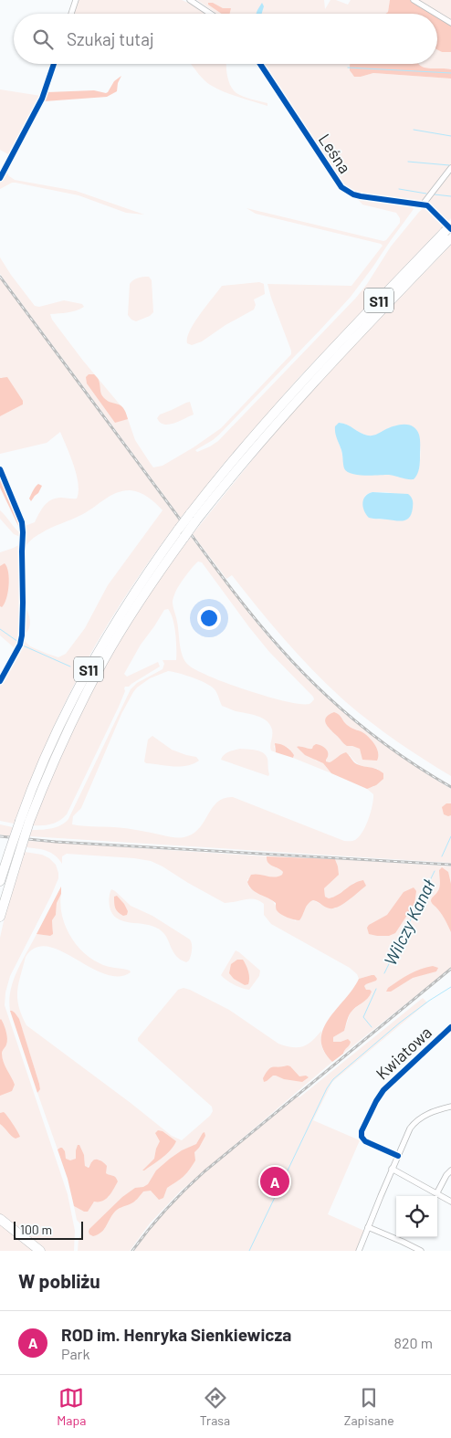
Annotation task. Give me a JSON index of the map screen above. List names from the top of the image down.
{
  "streets": {
    "highway": ["S11"],
    "street": ["Leśna", "Kwiatowa"]
  },
  "water": ["Wilczy Kanał"],
  "scale_bar": "100 m",
  "page": {
    "search": "Szukaj tutaj",
    "pins": "A",
    "scale": "100 m",
    "heading": "W pobliżu",
    "list": [
      {
        "mark": "A",
        "name": "ROD im. Henryka Sienkiewicza",
        "note": "Park",
        "value": "820 m"
      }
    ],
    "nav": ["Mapa", "Trasa", "Zapisane"]
  }
}
